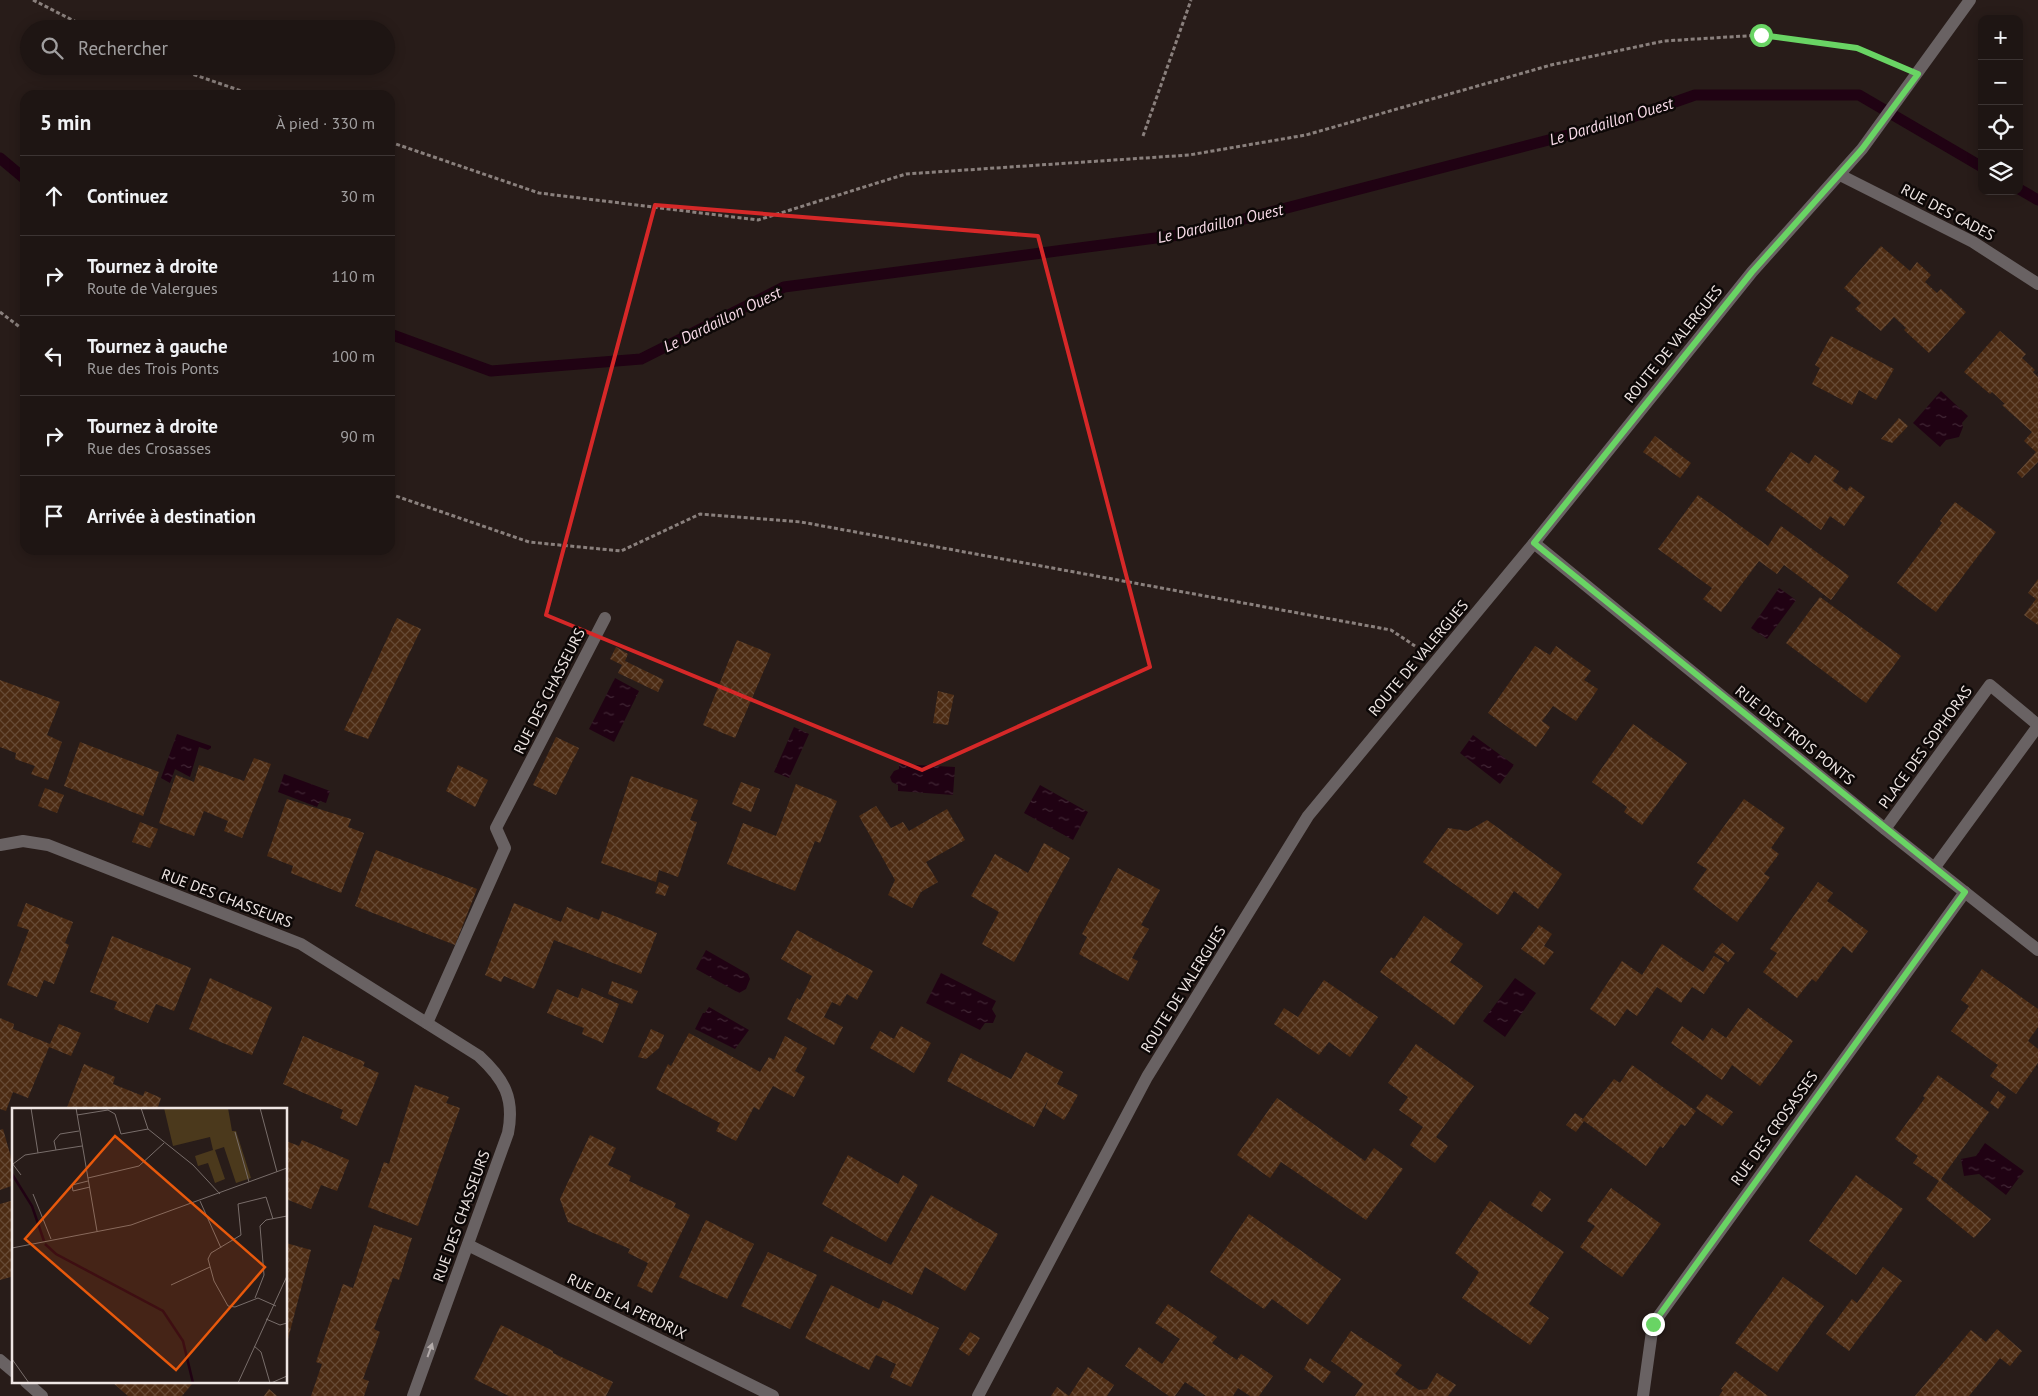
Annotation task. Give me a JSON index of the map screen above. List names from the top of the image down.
{
  "streets": {
    "street": [
      "RUE DES CADES",
      "ROUTE DE VALERGUES",
      "RUE DES CHASSEURS",
      "RUE DES TROIS PONTS",
      "PLACE DES SOPHORAS",
      "RUE DES CROSASSES",
      "RUE DE LA PERDRIX"
    ]
  },
  "crossings": [
    ["RUE DES CADES", "ROUTE DE VALERGUES"],
    ["ROUTE DE VALERGUES", "RUE DES TROIS PONTS"],
    ["RUE DES CHASSEURS", "RUE DE LA PERDRIX"],
    ["RUE DES TROIS PONTS", "PLACE DES SOPHORAS"],
    ["RUE DES TROIS PONTS", "RUE DES CROSASSES"]
  ],
  "water": ["Le Dardaillon Ouest"],
  "page": {
    "map_buttons": ["+", "−"],
    "search": "Rechercher",
    "heading": ["5 min", "À pied · 330 m"],
    "list": [
      ["Continuez", "30 m"],
      ["Tournez à droite", "Route de Valergues", "110 m"],
      ["Tournez à gauche", "Rue des Trois Ponts", "100 m"],
      ["Tournez à droite", "Rue des Crosasses", "90 m"],
      "Arrivée à destination"
    ]
  }
}
